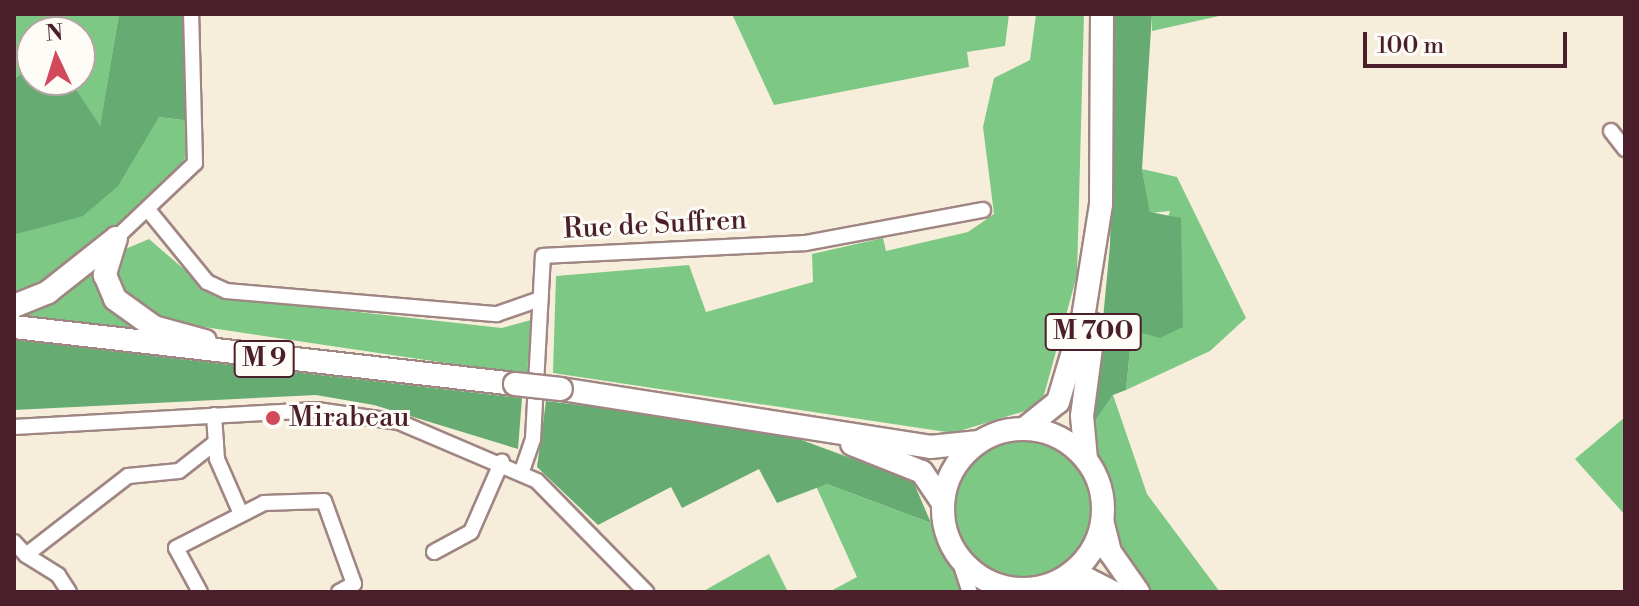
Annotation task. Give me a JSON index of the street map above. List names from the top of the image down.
{
  "streets": {
    "highway": ["M 700", "M 9"],
    "street": ["Rue de Suffren"]
  },
  "crossings": [
    ["M 700", "M 9"]
  ],
  "places": ["Mirabeau"],
  "scale_bar": "100 m",
  "north": "top"
}
